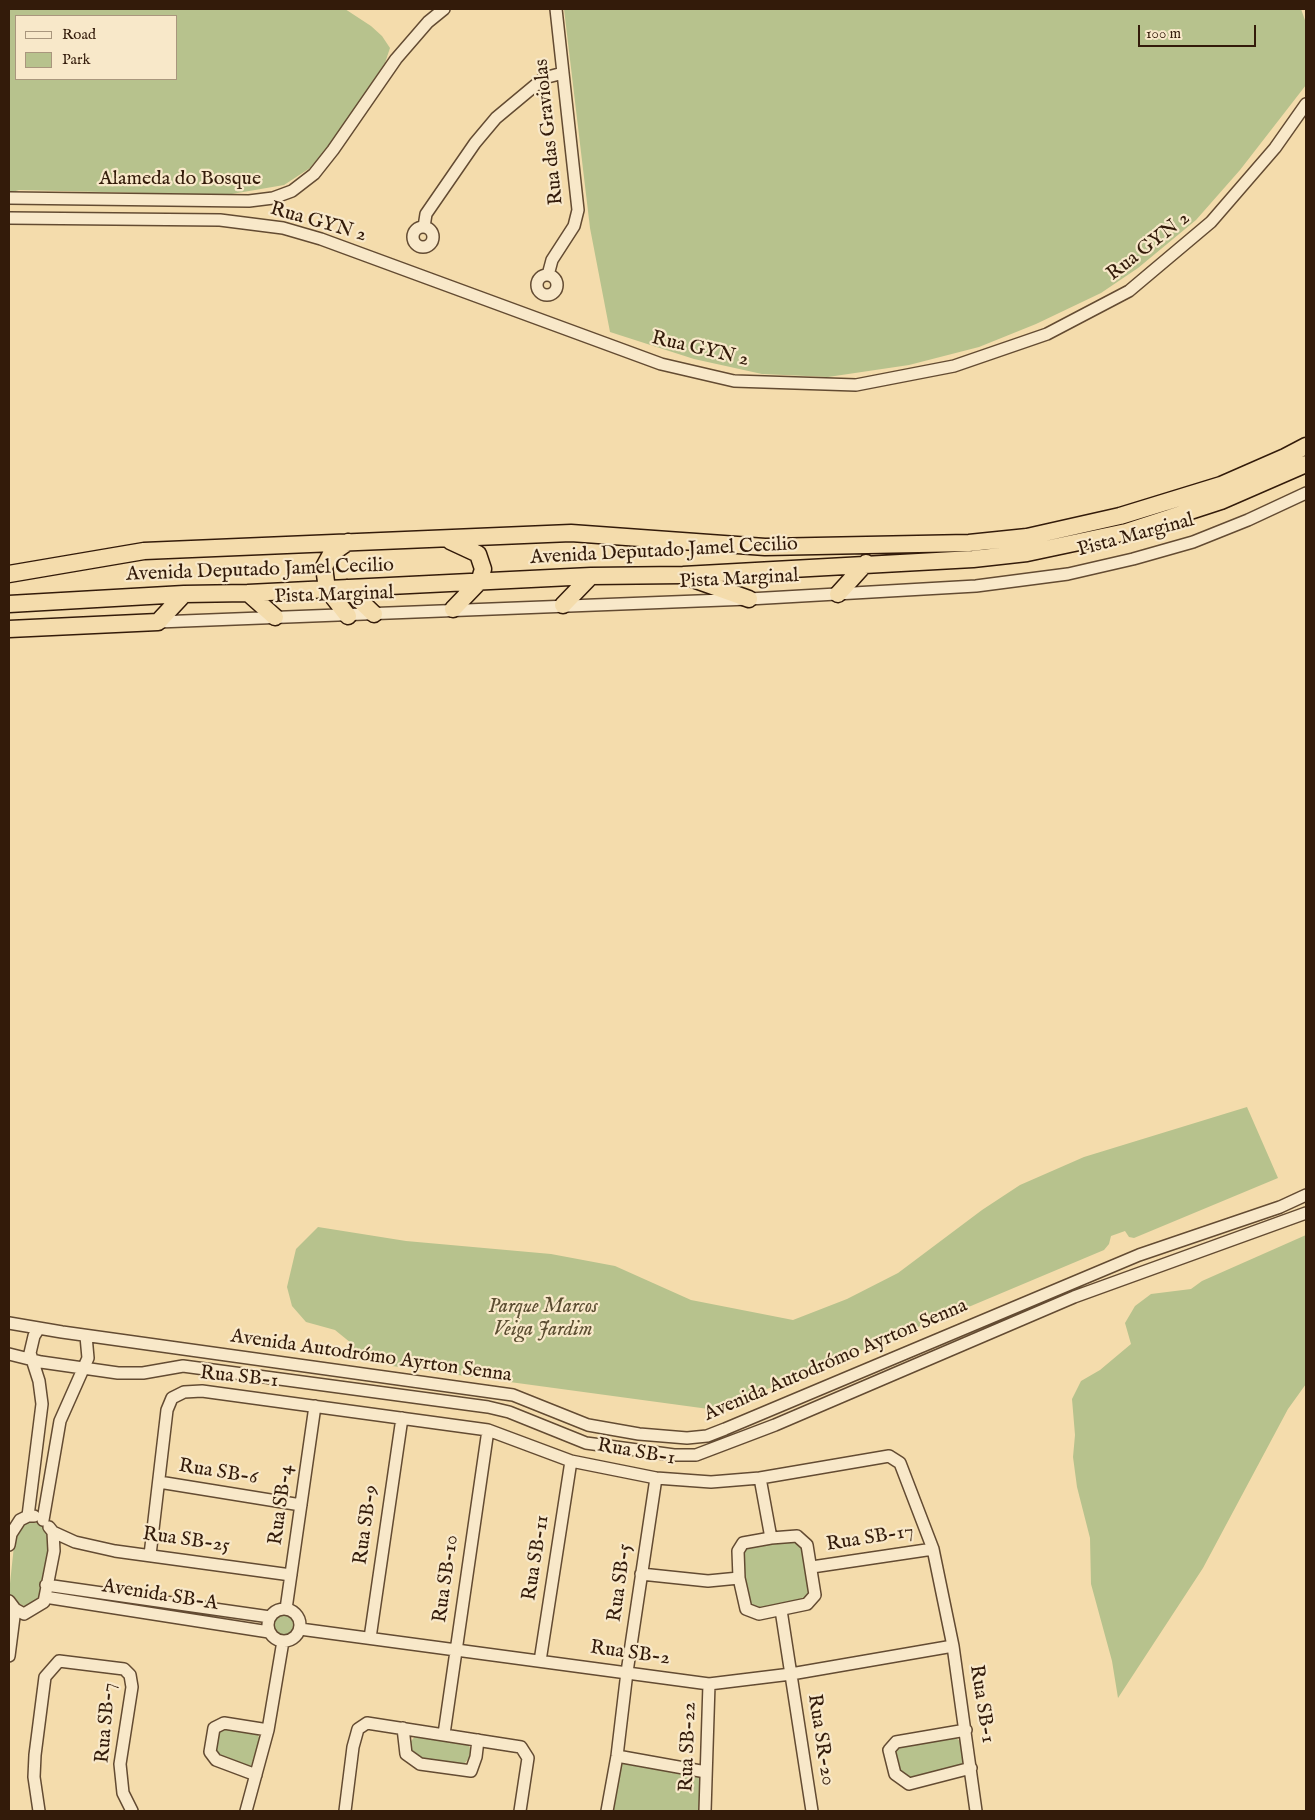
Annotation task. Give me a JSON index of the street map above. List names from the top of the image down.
{
  "streets": {
    "highway": ["Avenida Deputado Jamel Cecilio"],
    "street": [
      "Rua das Graviolas",
      "Alameda do Bosque",
      "Rua GYN 2",
      "Pista Marginal",
      "Avenida Autodrómo Ayrton Senna",
      "Rua SB-1",
      "Rua SB-6",
      "Rua SB-4",
      "Rua SB-9",
      "Rua SB-17",
      "Rua SB-25",
      "Rua SB-11",
      "Rua SB-10",
      "Rua SB-5",
      "Avenida SB-A",
      "Rua SB-2",
      "Rua SB-7",
      "Rua SR-20",
      "Rua SB-22"
    ]
  },
  "crossings": [
    ["Rua SB-1", "Rua SB-6"],
    ["Rua SB-1", "Rua SB-4"],
    ["Rua SB-1", "Rua SB-9"],
    ["Rua SB-1", "Rua SB-17"],
    ["Rua SB-1", "Rua SB-25"],
    ["Rua SB-1", "Rua SB-11"],
    ["Rua SB-1", "Rua SB-10"],
    ["Rua SB-1", "Rua SB-5"],
    ["Rua SB-1", "Rua SB-2"],
    ["Rua SB-6", "Rua SB-4"],
    ["Rua SB-4", "Rua SB-25"],
    ["Rua SB-4", "Avenida SB-A"],
    ["Rua SB-4", "Rua SB-2"],
    ["Rua SB-9", "Rua SB-2"],
    ["Rua SB-17", "Rua SR-20"],
    ["Rua SB-11", "Rua SB-2"],
    ["Rua SB-10", "Rua SB-2"],
    ["Rua SB-5", "Rua SB-2"],
    ["Avenida SB-A", "Rua SB-2"],
    ["Rua SB-2", "Rua SR-20"],
    ["Rua SB-2", "Rua SB-22"]
  ],
  "parks": ["Parque Marcos Veiga Jardim"],
  "legend": ["Road", "Park"],
  "scale_bar": "100 m"
}
